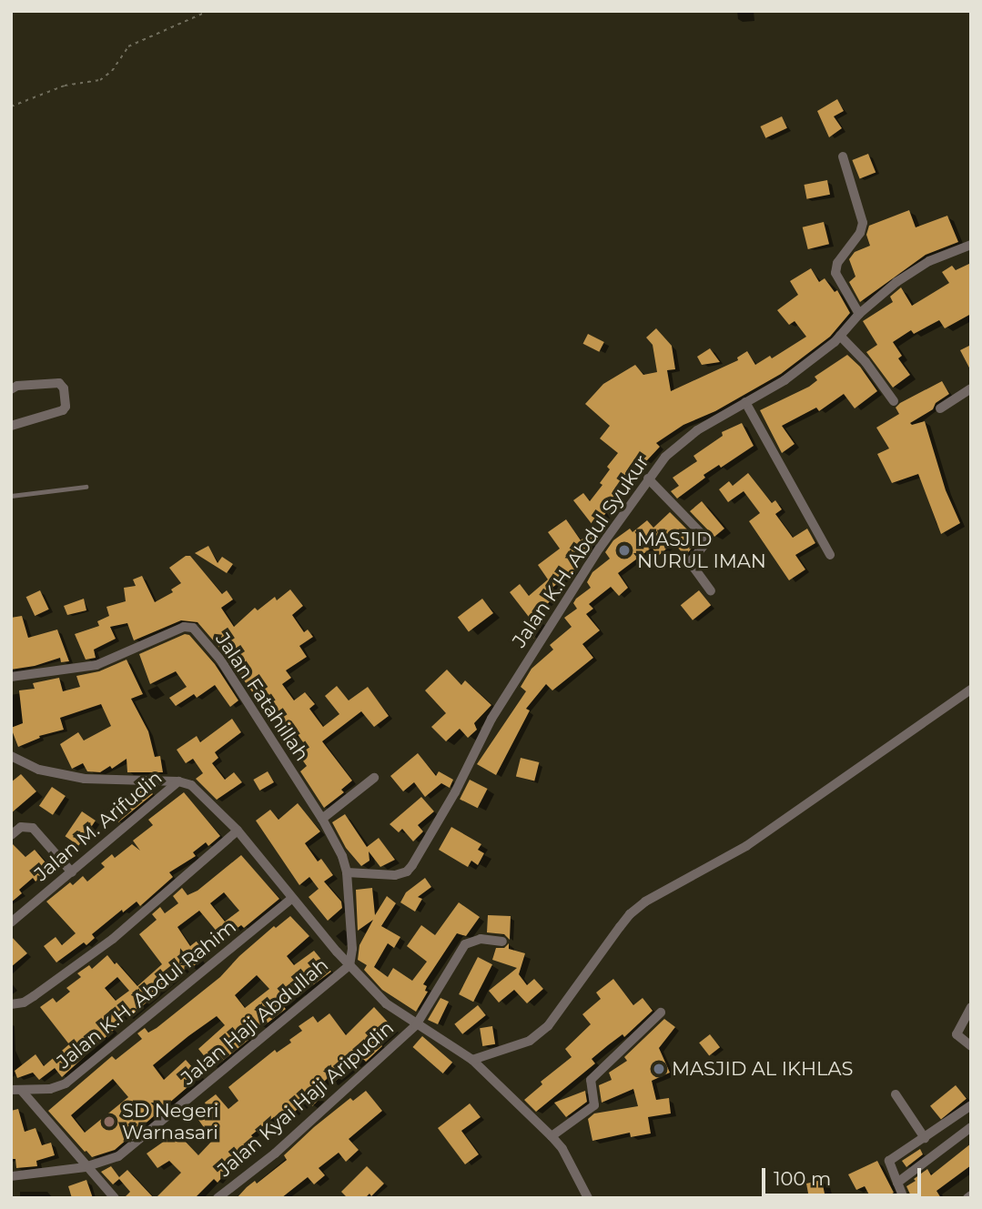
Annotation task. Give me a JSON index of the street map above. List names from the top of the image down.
{
  "streets": {
    "street": [
      "Jalan K.H. Abdul Syukur",
      "Jalan Fatahillah",
      "Jalan M. Arifudin",
      "Jalan K.H. Abdul Rahim",
      "Jalan Haji Abdullah",
      "Jalan Kyai Haji Aripudin"
    ]
  },
  "crossings": [
    ["Jalan K.H. Abdul Syukur", "Jalan Fatahillah"],
    ["Jalan Fatahillah", "Jalan Haji Abdullah"]
  ],
  "places": ["MASJID NURUL IMAN", "MASJID AL IKHLAS", "SD Negeri Warnasari"],
  "scale_bar": "100 m"
}
